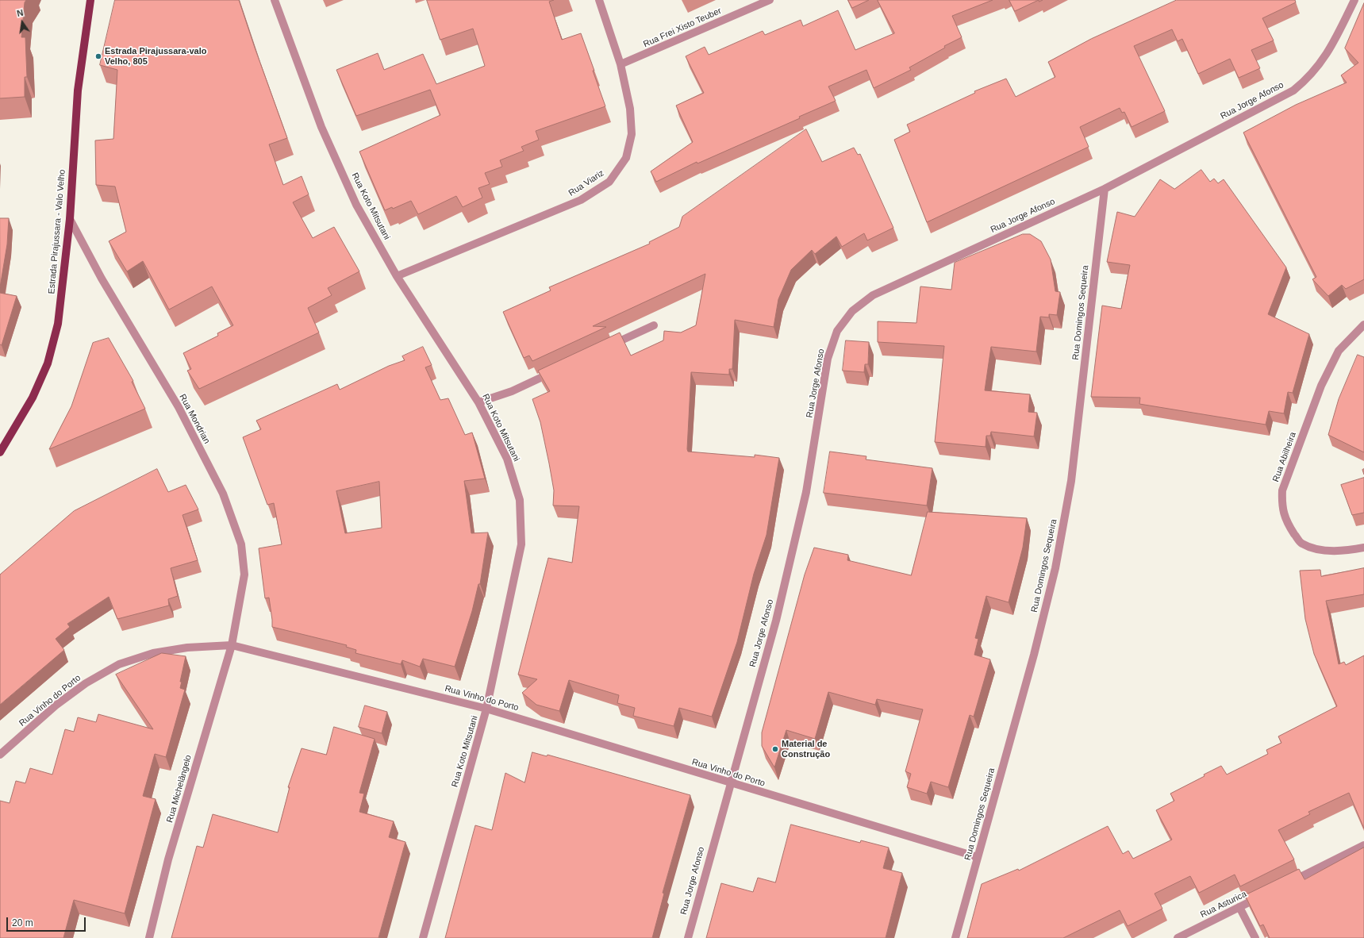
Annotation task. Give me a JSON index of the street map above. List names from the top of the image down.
{
  "streets": {
    "main road": ["Estrada Pirajussara - Valo Velho"],
    "street": [
      "Rua Frei Xisto Teuber",
      "Rua Jorge Afonso",
      "Rua Viariz",
      "Rua Koto Mitsutani",
      "Rua Domingos Sequeira",
      "Rua Mondrian",
      "Rua Abilheira",
      "Rua Vinho do Porto",
      "Rua Michelângelo",
      "Rua Asturica"
    ]
  },
  "crossings": [
    ["Rua Frei Xisto Teuber", "Rua Viariz"],
    ["Rua Jorge Afonso", "Rua Domingos Sequeira"],
    ["Rua Jorge Afonso", "Rua Vinho do Porto"],
    ["Rua Viariz", "Rua Koto Mitsutani"],
    ["Rua Koto Mitsutani", "Rua Vinho do Porto"],
    ["Estrada Pirajussara - Valo Velho", "Rua Mondrian"],
    ["Rua Domingos Sequeira", "Rua Vinho do Porto"],
    ["Rua Mondrian", "Rua Vinho do Porto"],
    ["Rua Mondrian", "Rua Michelângelo"],
    ["Rua Vinho do Porto", "Rua Michelângelo"]
  ],
  "places": ["Estrada Pirajussara-valo Velho, 805", "Material de Construção"],
  "scale_bar": "20 m",
  "north": "top"
}
